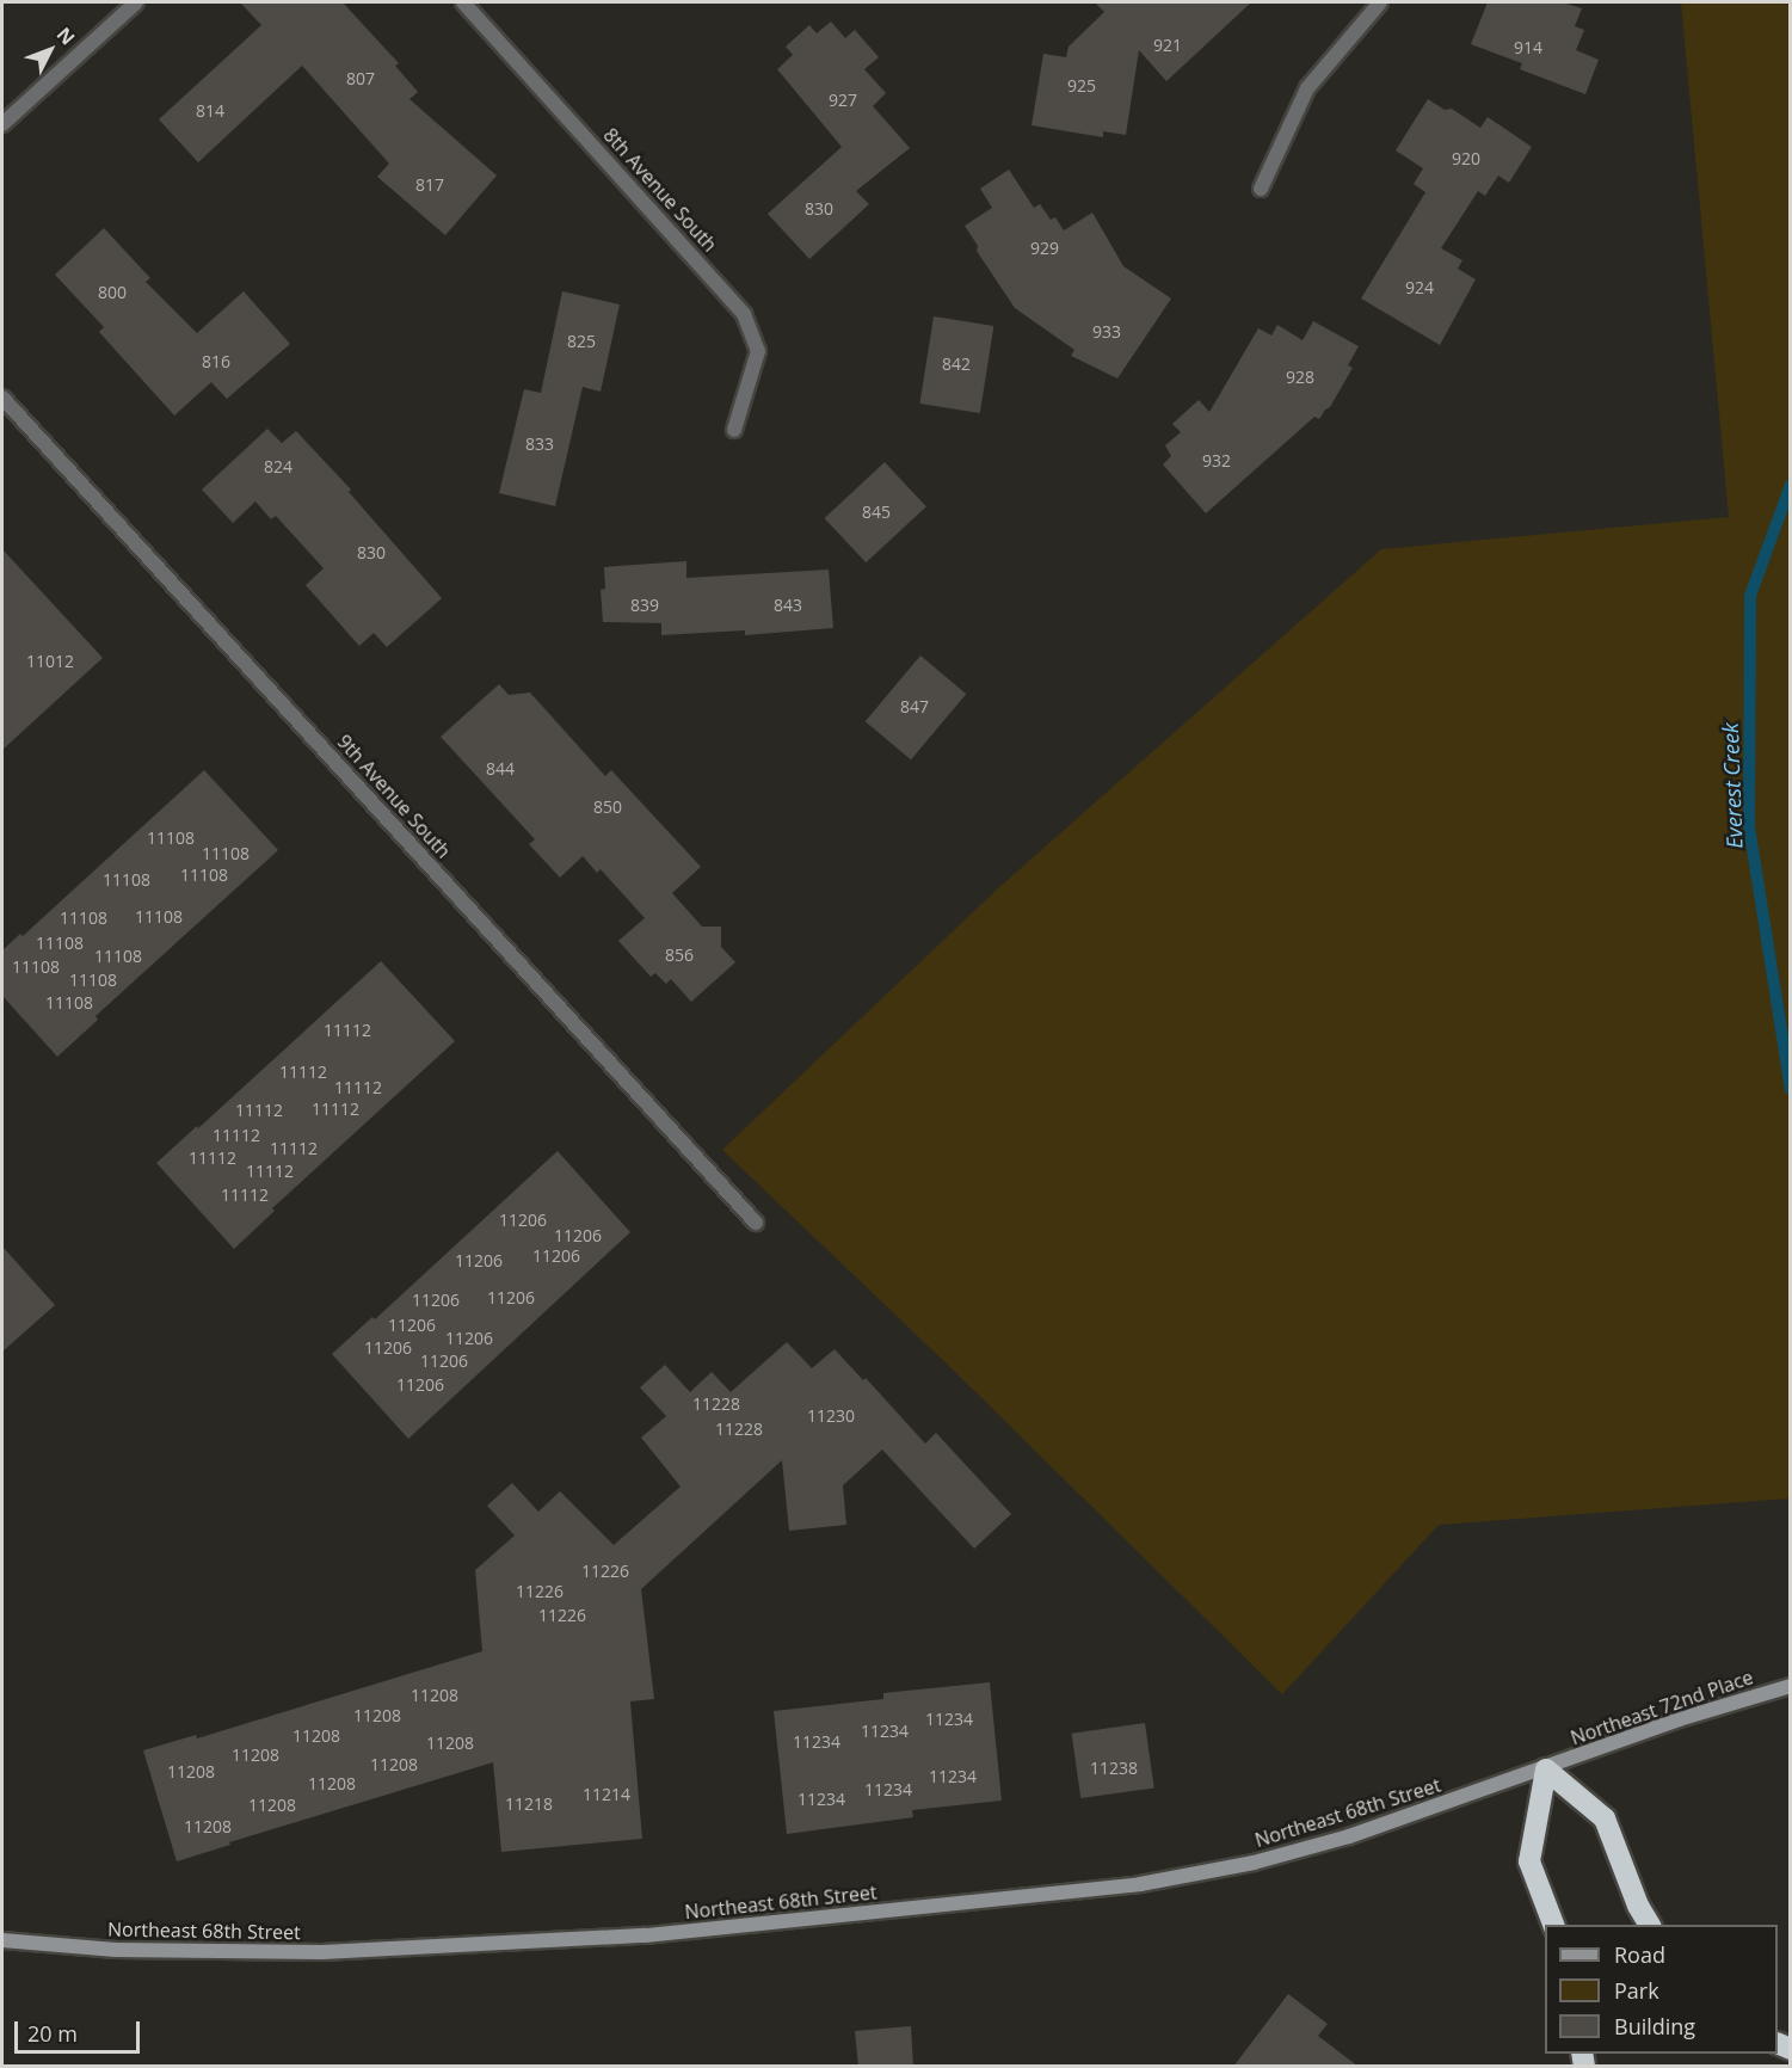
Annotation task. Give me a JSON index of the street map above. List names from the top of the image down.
{
  "streets": {
    "main road": ["Northeast 72nd Place", "Northeast 68th Street"],
    "street": ["8th Avenue South", "9th Avenue South"]
  },
  "crossings": [
    ["Northeast 72nd Place", "Northeast 68th Street"]
  ],
  "water": ["Everest Creek"],
  "house_numbers": [
    "921",
    "914",
    "807",
    "925",
    "927",
    "814",
    "920",
    "817",
    "830",
    "929",
    "924",
    "800",
    "933",
    "825",
    "816",
    "842",
    "928",
    "833",
    "932",
    "824",
    "845",
    "830",
    "839",
    "843",
    "11012",
    "847",
    "844",
    "850",
    "11108",
    "11108",
    "11108",
    "11108",
    "11108",
    "11108",
    "11108",
    "856",
    "11108",
    "11108",
    "11108",
    "11108",
    "11112",
    "11112",
    "11112",
    "11112",
    "11112",
    "11112",
    "11112",
    "11112",
    "11112",
    "11112",
    "11206",
    "11206",
    "11206",
    "11206",
    "11206",
    "11206",
    "11206",
    "11206",
    "11206",
    "11206",
    "11206",
    "11228",
    "11230",
    "11228",
    "11226",
    "11226",
    "11226",
    "11208",
    "11208",
    "11234",
    "11234",
    "11208",
    "11234",
    "11208",
    "11208",
    "11208",
    "11238",
    "11208",
    "11234",
    "11208",
    "11234",
    "11214",
    "11234",
    "11218",
    "11208",
    "11208"
  ],
  "legend": ["Road", "Park", "Building"],
  "scale_bar": "20 m",
  "north": "top right"
}
